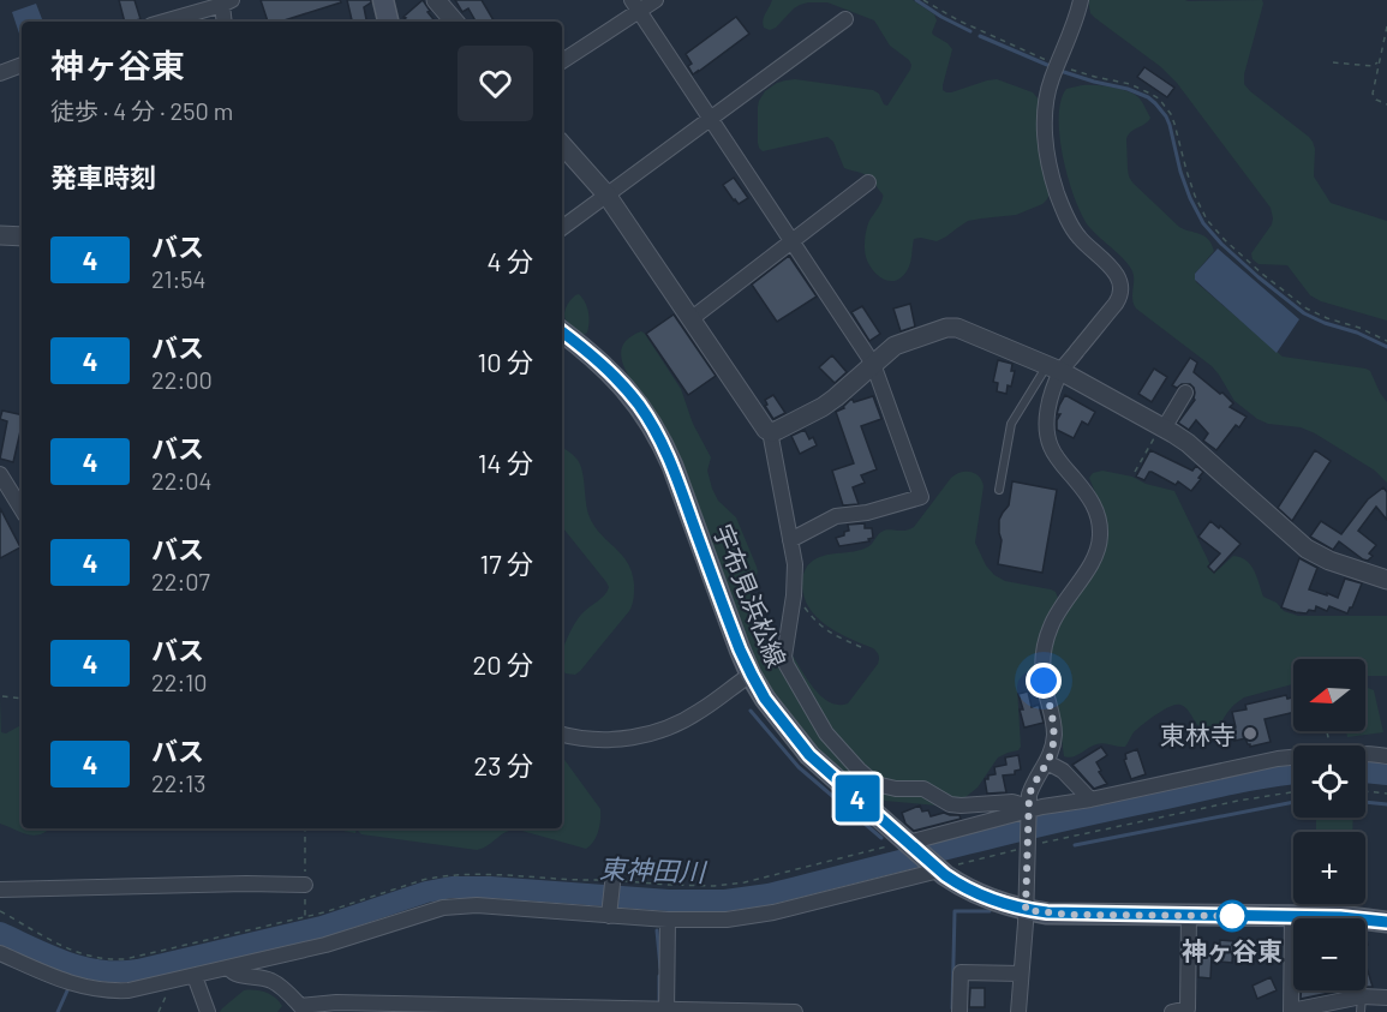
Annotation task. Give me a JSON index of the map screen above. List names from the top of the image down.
{
  "streets": {
    "main road": ["宇布見浜松線"]
  },
  "water": ["東神田川"],
  "places": ["東林寺", "神ヶ谷東"],
  "lines": ["bus line 4"],
  "north": "left",
  "page": {
    "on_map": "4",
    "heading": [
      ["神ヶ谷東", "徒歩 · 4 分 · 250 m"],
      "発車時刻"
    ],
    "list": [
      {
        "mark": "4",
        "name": "バス",
        "note": "21:54",
        "value": "4 分"
      },
      {
        "mark": "4",
        "name": "バス",
        "note": "22:00",
        "value": "10 分"
      },
      {
        "mark": "4",
        "name": "バス",
        "note": "22:04",
        "value": "14 分"
      },
      {
        "mark": "4",
        "name": "バス",
        "note": "22:07",
        "value": "17 分"
      },
      {
        "mark": "4",
        "name": "バス",
        "note": "22:10",
        "value": "20 分"
      },
      {
        "mark": "4",
        "name": "バス",
        "note": "22:13",
        "value": "23 分"
      }
    ],
    "map_buttons": ["+", "−"]
  }
}
